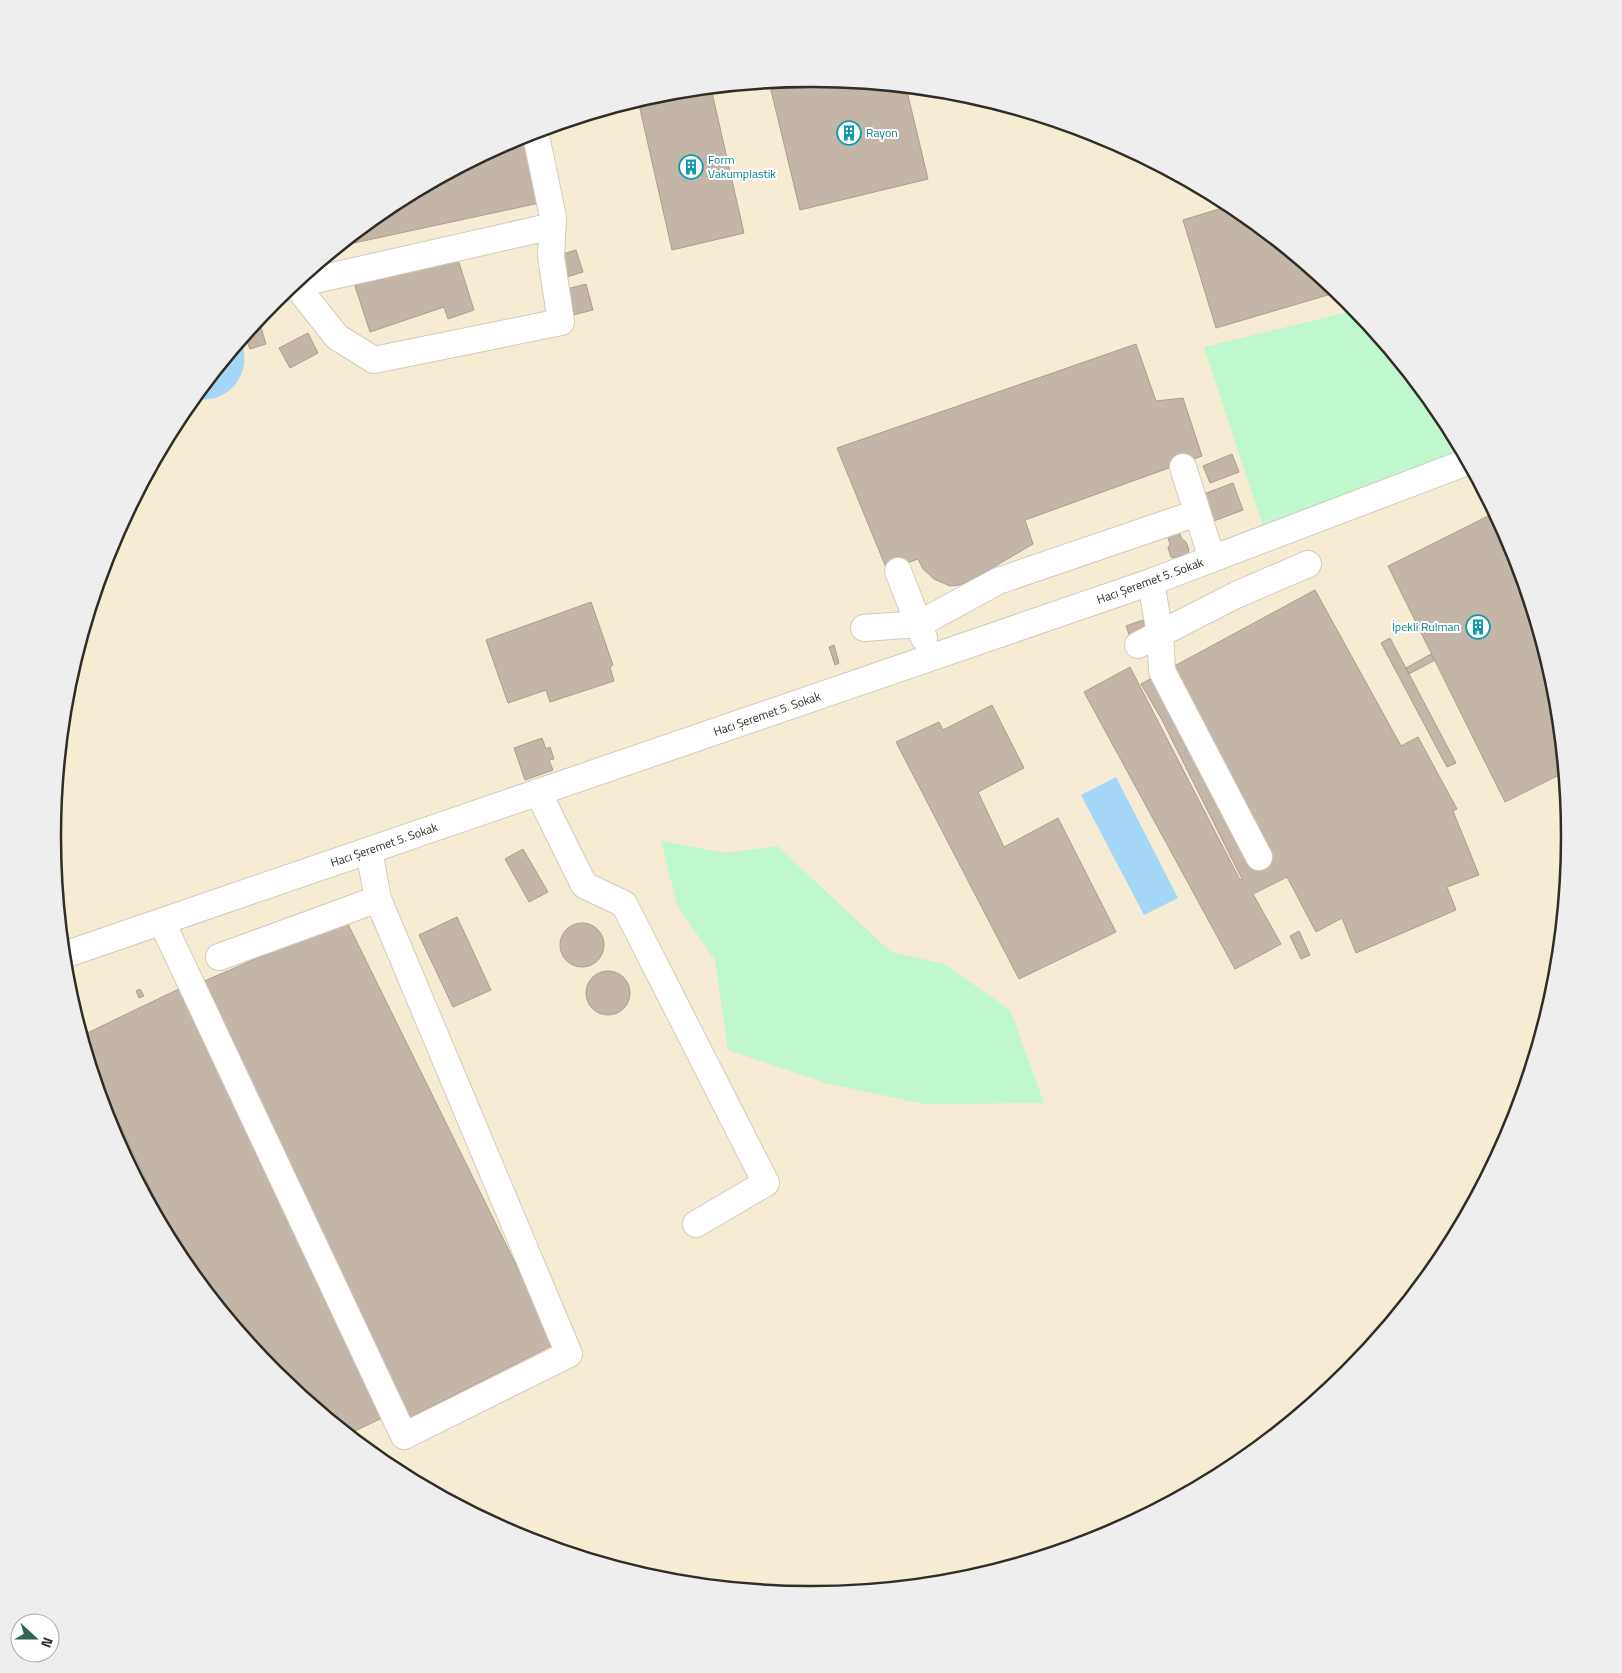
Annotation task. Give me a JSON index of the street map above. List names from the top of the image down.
{
  "streets": {
    "street": ["Hacı Şeremet 5. Sokak"]
  },
  "places": {
    "building": ["Rayon", "Form Vakumplastik", "İpekli Rulman"]
  },
  "north": "right"
}
